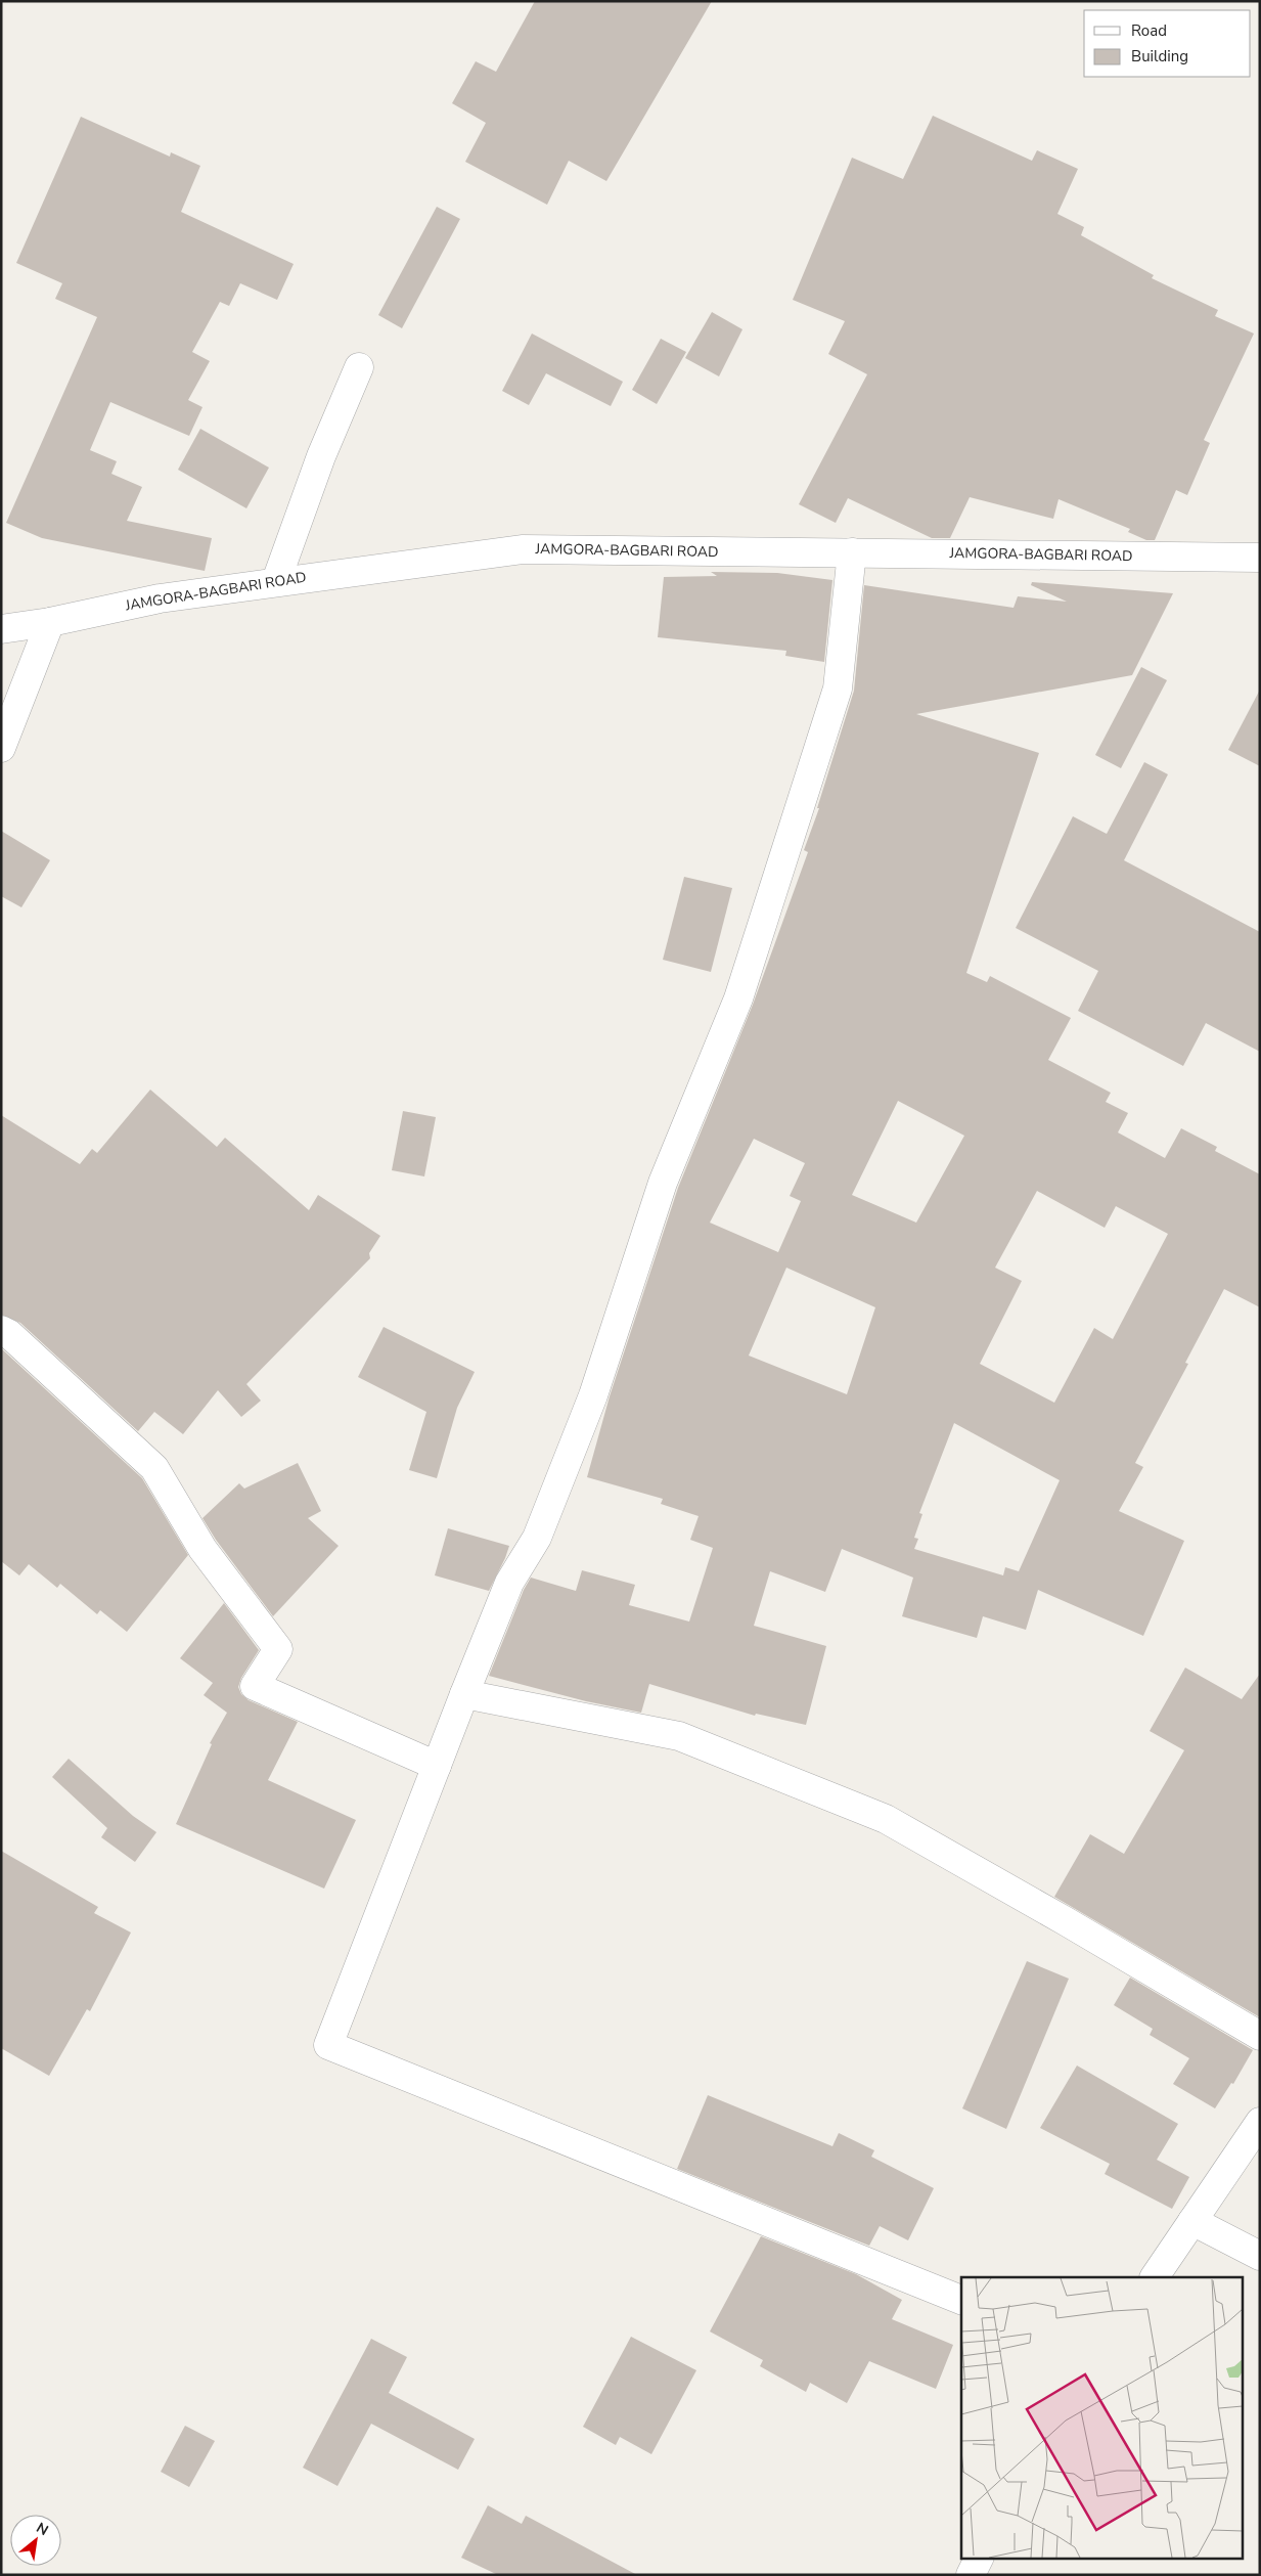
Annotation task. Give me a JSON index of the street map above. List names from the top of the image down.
{
  "streets": {
    "street": ["JAMGORA-BAGBARI ROAD"]
  },
  "legend": ["Road", "Building"],
  "north": "top right"
}
